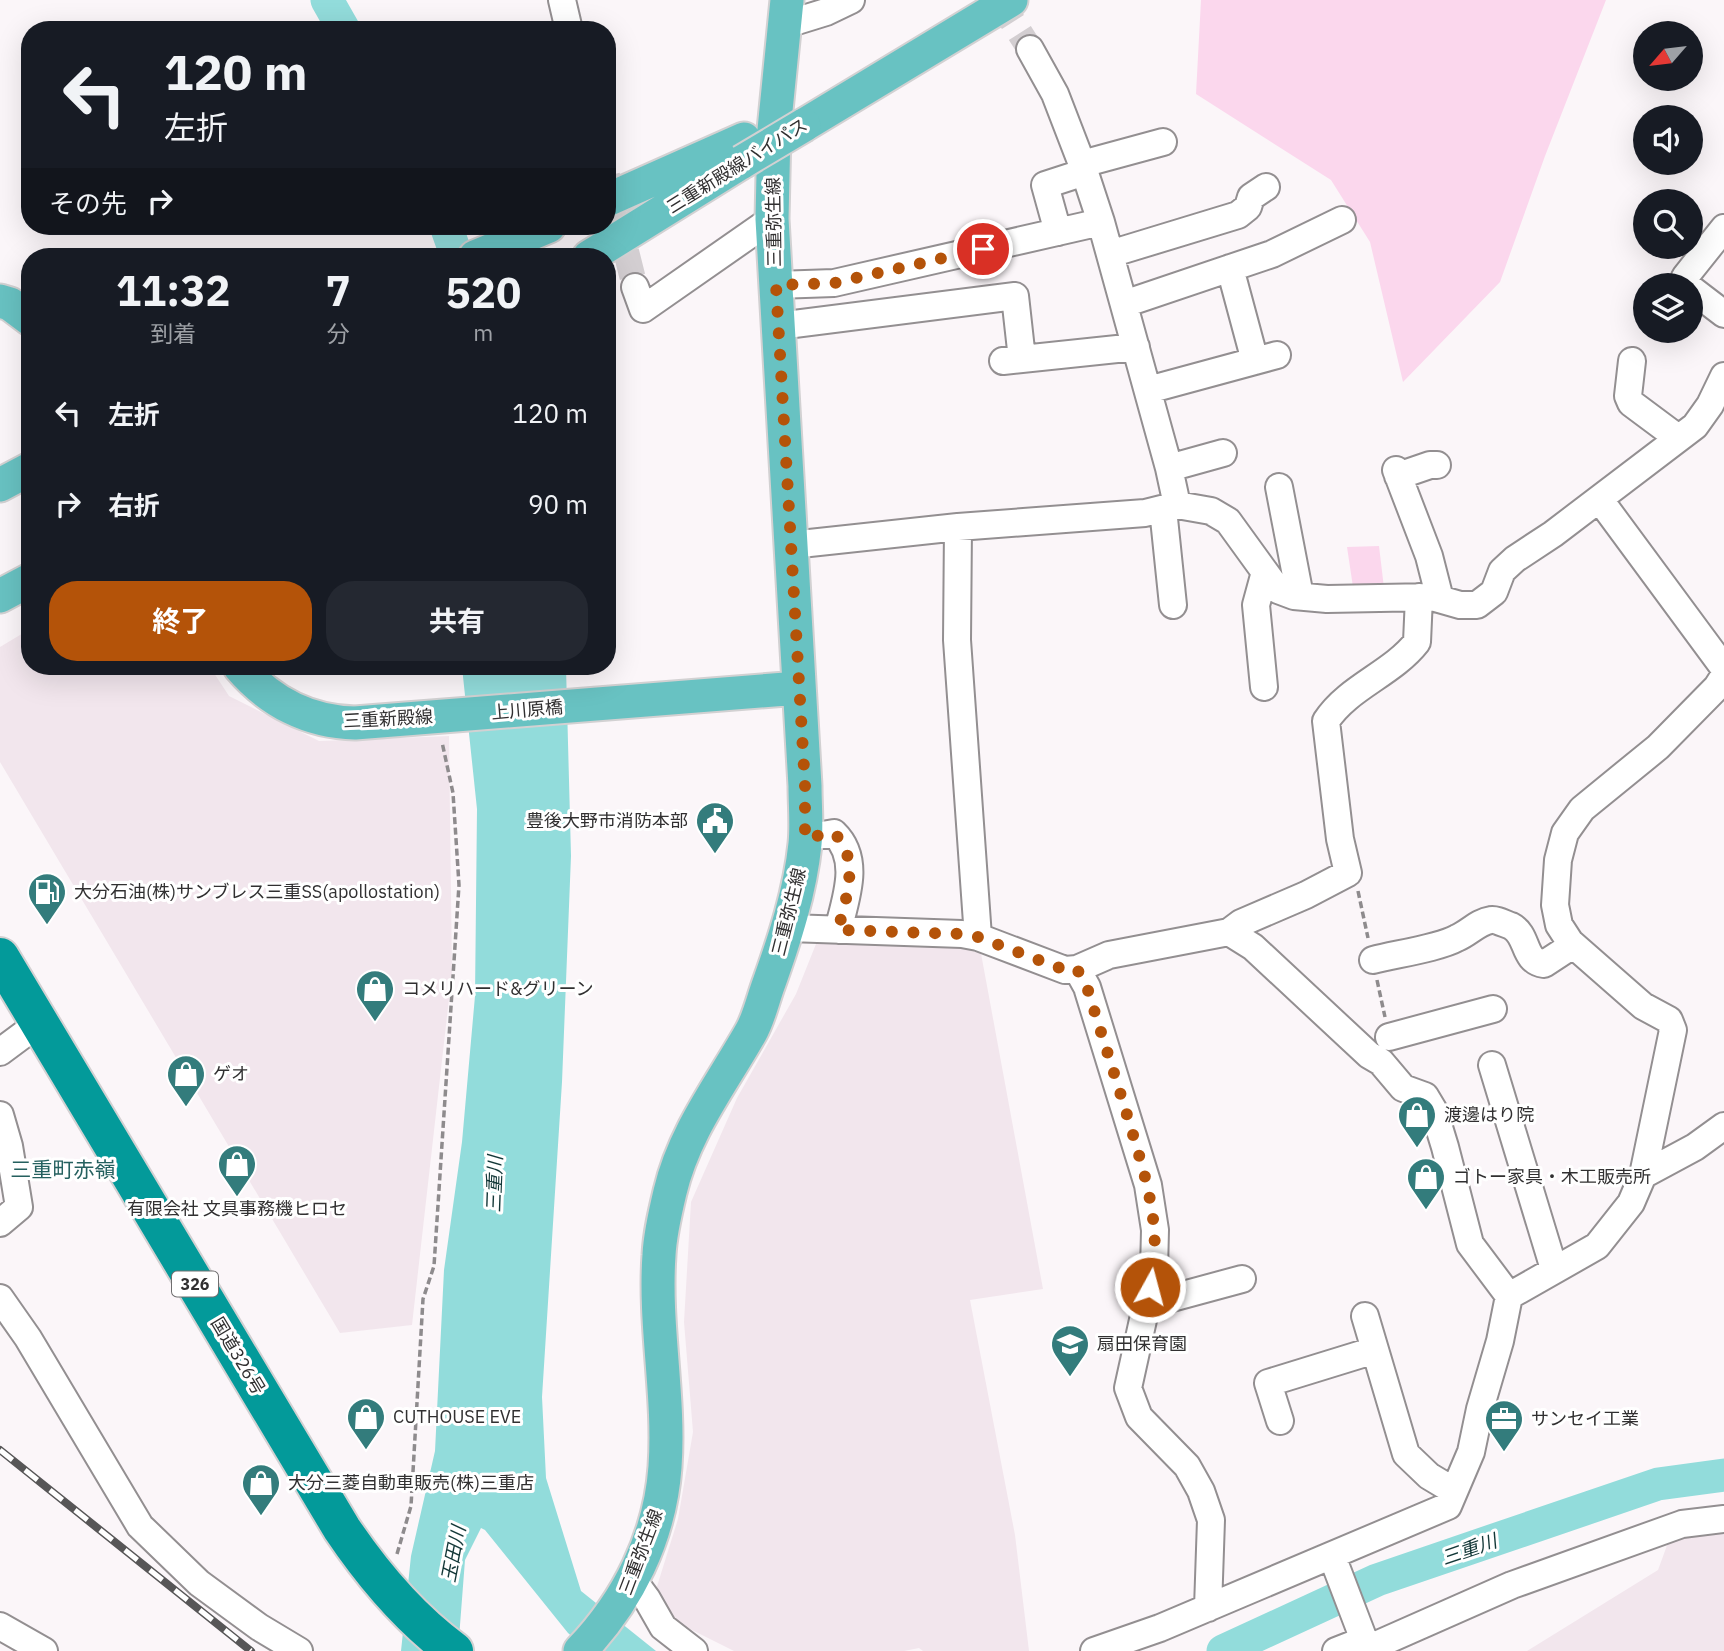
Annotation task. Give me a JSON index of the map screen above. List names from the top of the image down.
{
  "streets": {
    "highway": ["326", "国道326号"],
    "main road": [
      "三重新殿線バイパス",
      "三重弥生線",
      "上川原橋",
      "三重新殿線"
    ]
  },
  "crossings": [
    ["三重弥生線", "上川原橋"],
    ["上川原橋", "三重新殿線"]
  ],
  "districts": ["三重町赤嶺"],
  "water": ["三重川", "玉田川"],
  "places": {
    "public building": ["豊後大野市消防本部"],
    "fuel station": ["大分石油(株)サンブレス三重SS(apollostation)"],
    "shop": [
      "コメリハード&グリーン",
      "ゲオ",
      "渡邊はり院",
      "有限会社 文具事務機ヒロセ",
      "ゴトー家具・木工販売所",
      "CUTHOUSE EVE",
      "大分三菱自動車販売(株)三重店"
    ],
    "school or university": ["扇田保育園"],
    "office": ["サンセイ工業"]
  },
  "north": "bottom left",
  "page": {
    "turn": ["120 m", "左折"],
    "then": "その先",
    "eta": [
      "11:32",
      "到着",
      "7",
      "分",
      "520",
      "m"
    ],
    "list": [
      {
        "name": "左折",
        "value": "120 m"
      },
      {
        "name": "右折",
        "value": "90 m"
      }
    ],
    "buttons": ["終了", "共有"]
  }
}
